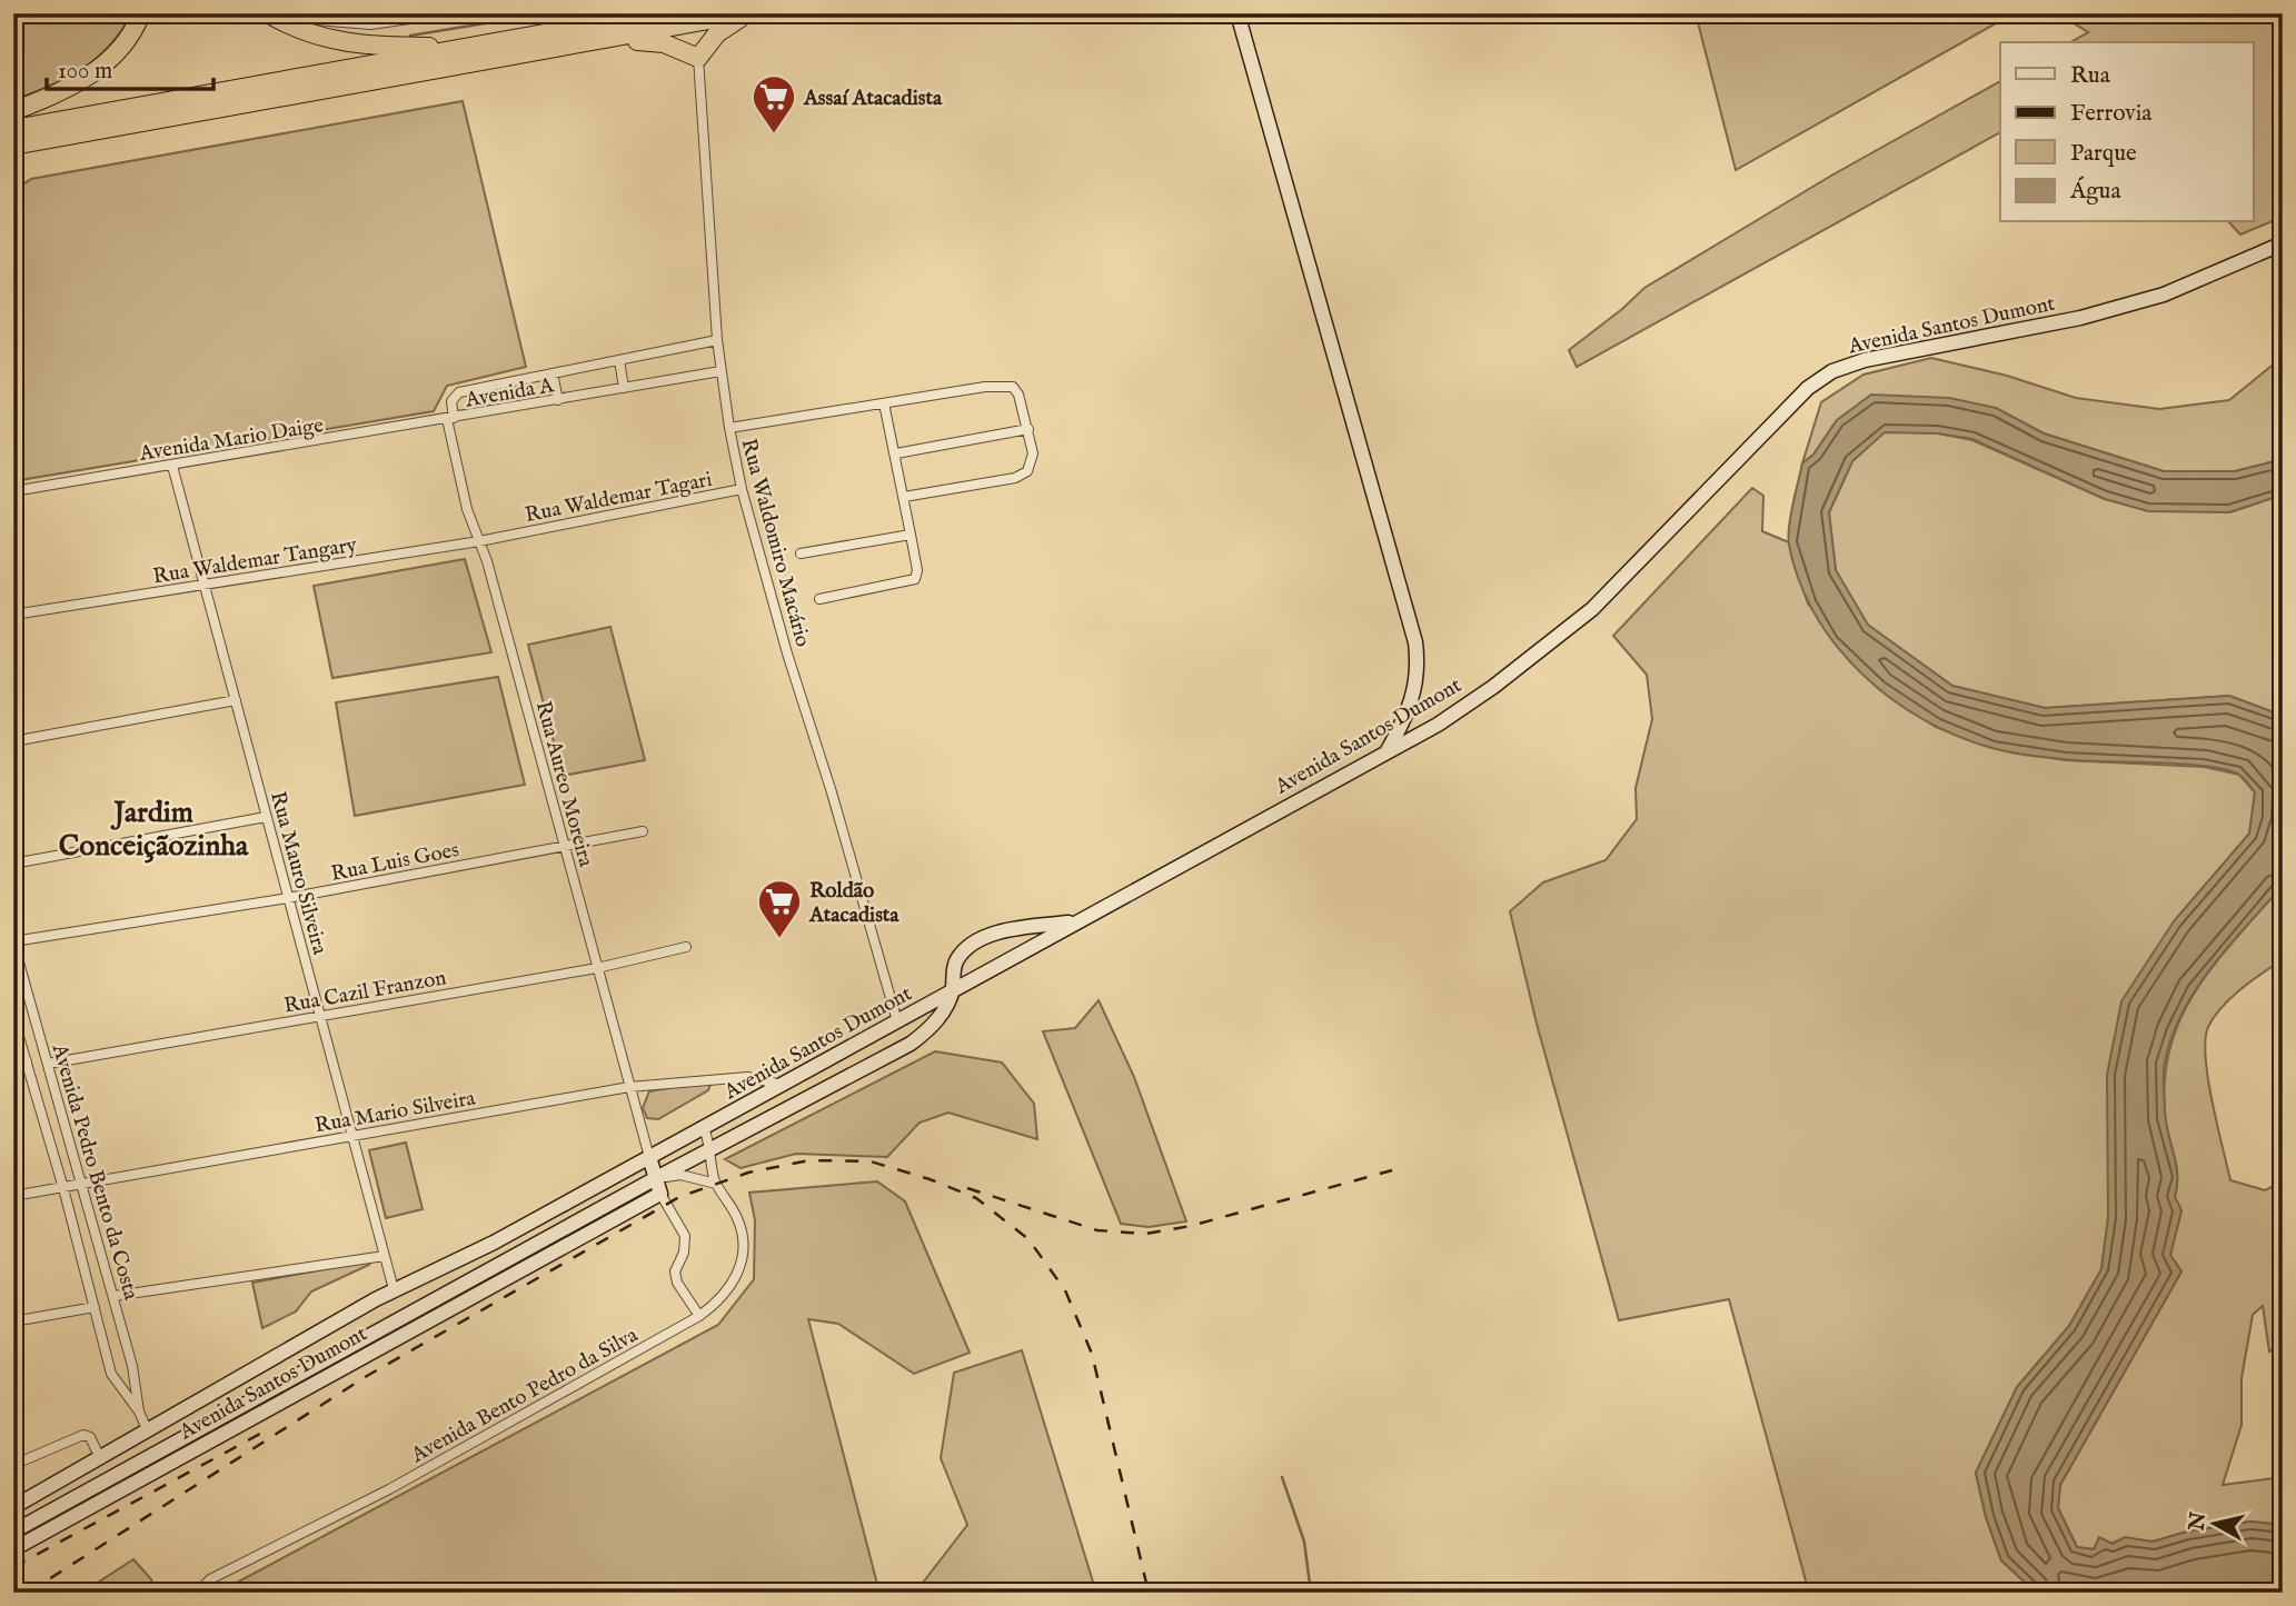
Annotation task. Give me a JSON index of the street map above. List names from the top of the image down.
{
  "streets": {
    "main road": ["Avenida Santos Dumont"],
    "street": [
      "Avenida A",
      "Avenida Mario Daige",
      "Rua Waldemar Tagari",
      "Rua Waldomiro Macário",
      "Rua Waldemar Tangary",
      "Rua Aureo Moreira",
      "Rua Luis Goes",
      "Rua Mauro Silveira",
      "Rua Cazil Franzon",
      "Rua Mario Silveira",
      "Avenida Pedro Bento da Costa",
      "Avenida Bento Pedro da Silva"
    ]
  },
  "crossings": [
    ["Avenida Santos Dumont", "Rua Waldomiro Macário"],
    ["Avenida Santos Dumont", "Rua Aureo Moreira"],
    ["Avenida Santos Dumont", "Rua Mauro Silveira"],
    ["Avenida Santos Dumont", "Rua Mario Silveira"],
    ["Avenida Santos Dumont", "Avenida Pedro Bento da Costa"],
    ["Avenida Santos Dumont", "Avenida Bento Pedro da Silva"],
    ["Avenida A", "Avenida Mario Daige"],
    ["Avenida A", "Rua Waldomiro Macário"],
    ["Avenida A", "Rua Aureo Moreira"],
    ["Avenida Mario Daige", "Rua Aureo Moreira"],
    ["Avenida Mario Daige", "Rua Mauro Silveira"],
    ["Rua Waldemar Tagari", "Rua Waldomiro Macário"],
    ["Rua Waldemar Tagari", "Rua Waldemar Tangary"],
    ["Rua Waldemar Tangary", "Rua Aureo Moreira"],
    ["Rua Waldemar Tangary", "Rua Mauro Silveira"],
    ["Rua Aureo Moreira", "Rua Luis Goes"],
    ["Rua Aureo Moreira", "Rua Cazil Franzon"],
    ["Rua Aureo Moreira", "Rua Mario Silveira"],
    ["Rua Luis Goes", "Rua Mauro Silveira"],
    ["Rua Luis Goes", "Avenida Pedro Bento da Costa"],
    ["Rua Mauro Silveira", "Rua Cazil Franzon"],
    ["Rua Mauro Silveira", "Rua Mario Silveira"],
    ["Rua Cazil Franzon", "Avenida Pedro Bento da Costa"],
    ["Rua Mario Silveira", "Avenida Pedro Bento da Costa"]
  ],
  "districts": ["Jardim Conceiçãozinha"],
  "places": {
    "supermarket": ["Assaí Atacadista", "Roldão Atacadista"]
  },
  "legend": [
    "Rua",
    "Ferrovia",
    "Parque",
    "Água"
  ],
  "scale_bar": "100 m",
  "north": "left"
}
